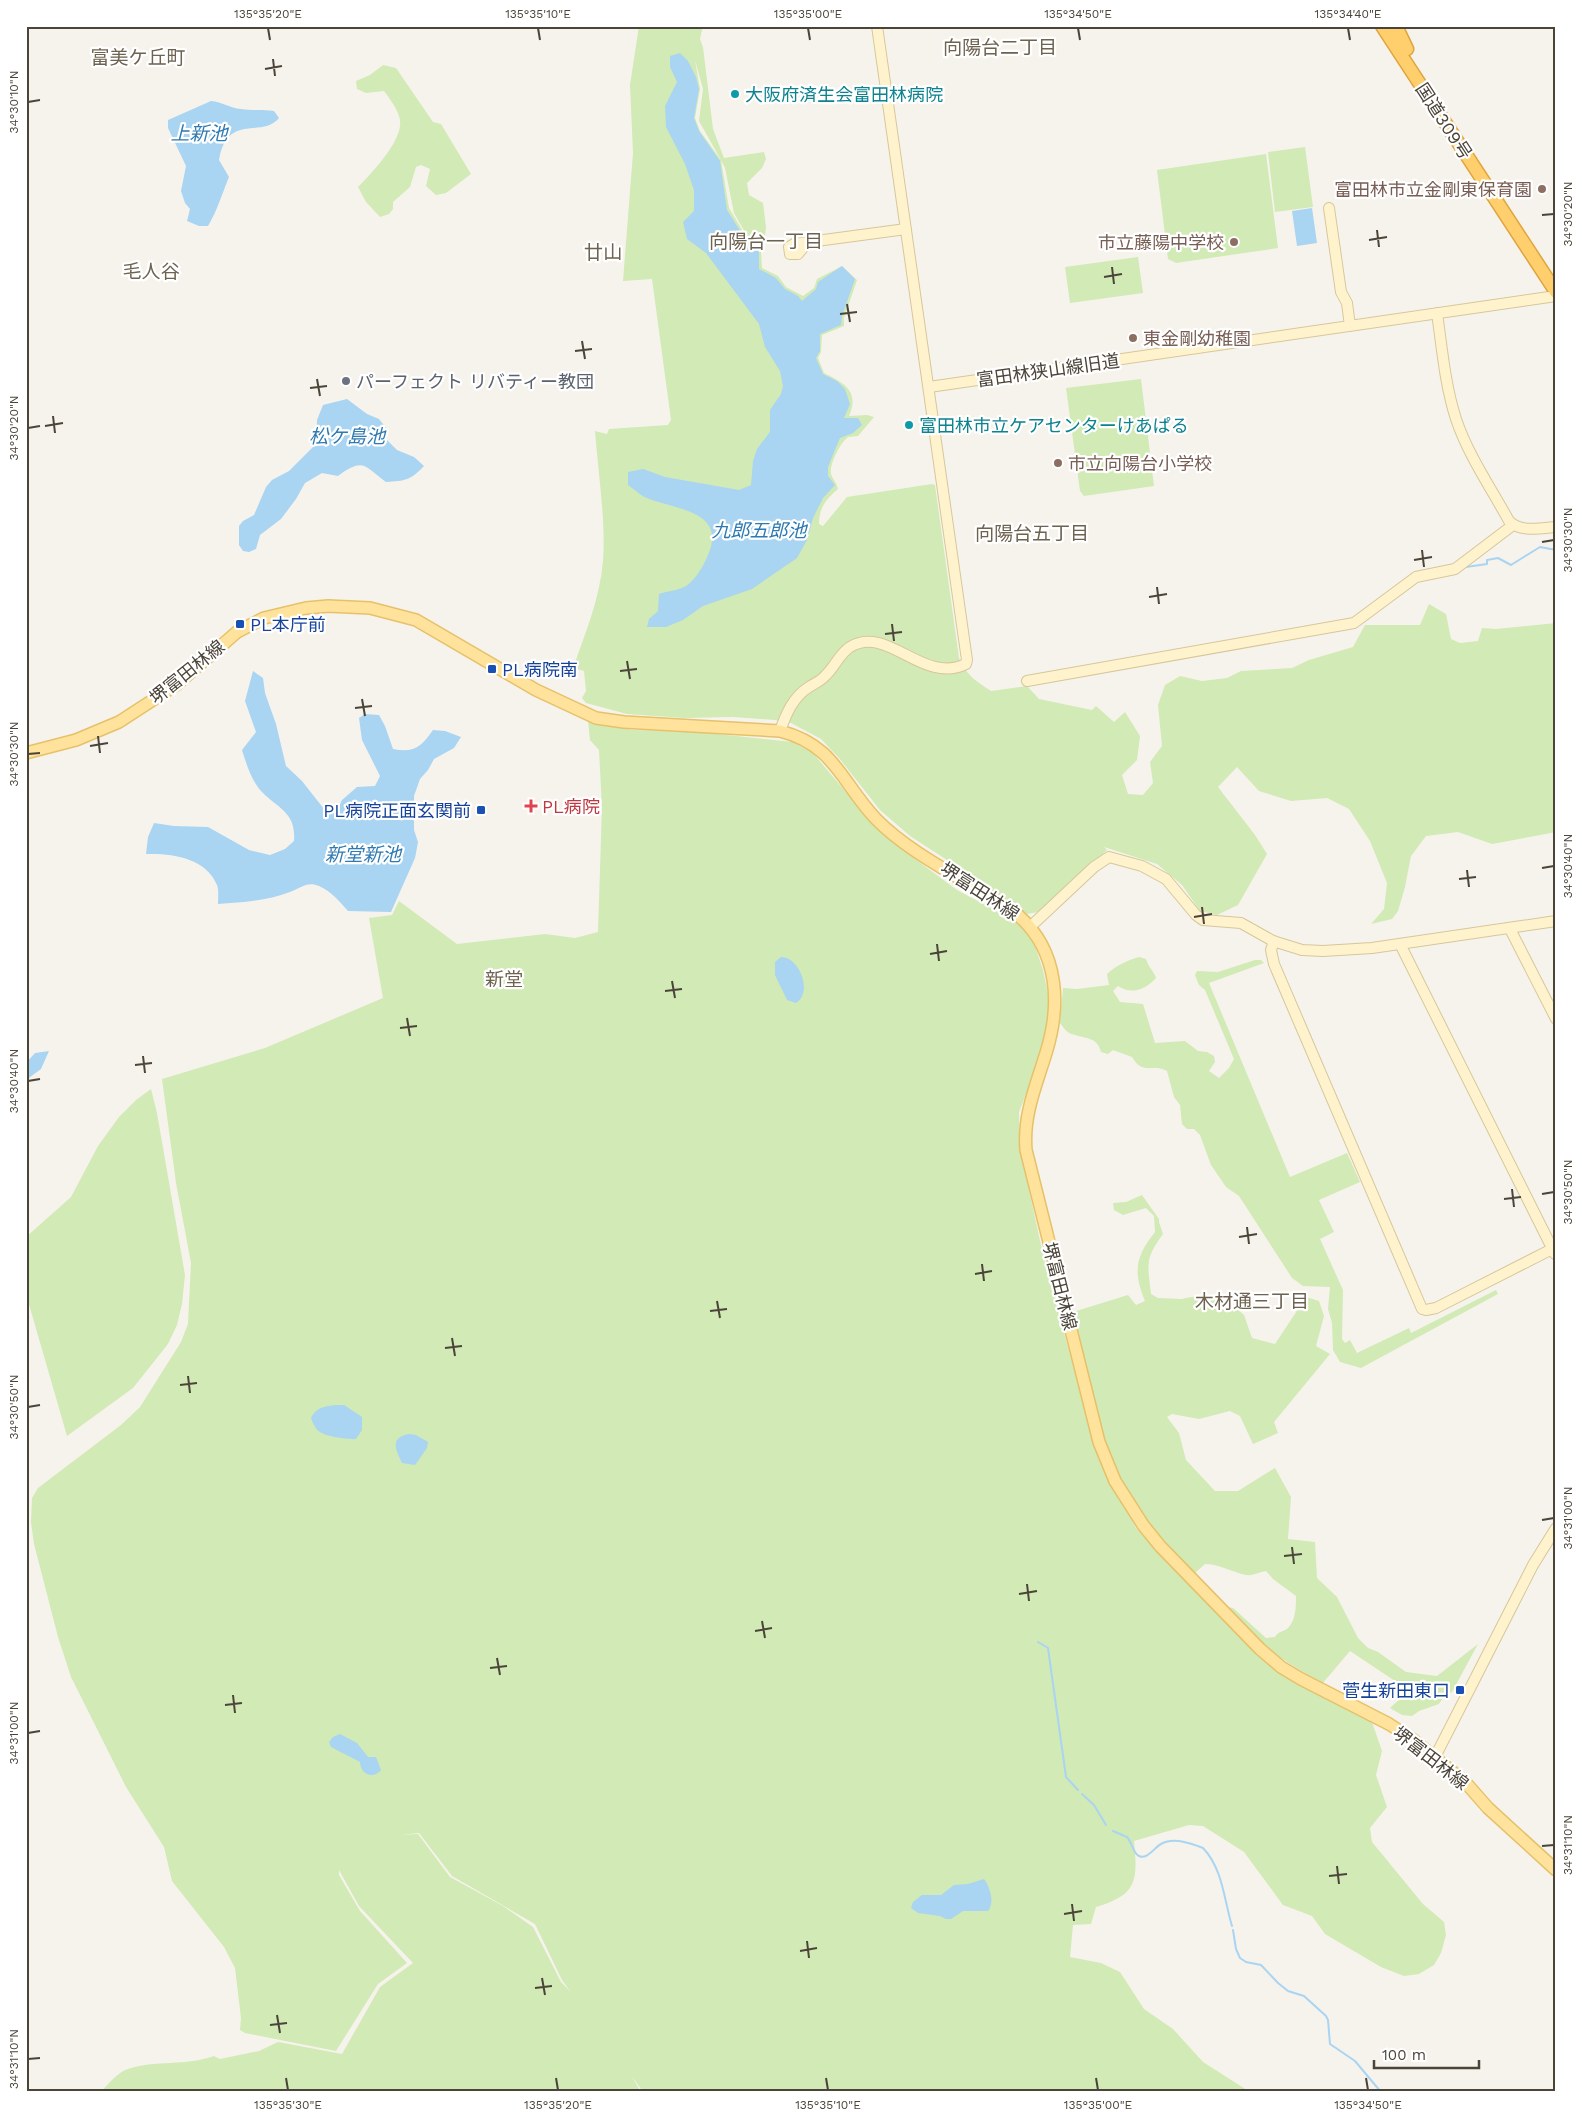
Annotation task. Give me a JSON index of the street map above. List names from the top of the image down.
{
  "streets": {
    "highway": ["国道309号"],
    "main road": ["堺富田林線"],
    "street": ["富田林狭山線旧道"]
  },
  "crossings": [
    ["国道309号", "富田林狭山線旧道"]
  ],
  "districts": [
    "向陽台二丁目",
    "富美ケ丘町",
    "向陽台一丁目",
    "廿山",
    "毛人谷",
    "向陽台五丁目",
    "新堂",
    "木材通三丁目"
  ],
  "water": [
    "上新池",
    "松ケ島池",
    "九郎五郎池",
    "新堂新池"
  ],
  "places": {
    "other": [
      "大阪府済生会富田林病院",
      "富田林市立金剛東保育園",
      "市立藤陽中学校",
      "東金剛幼稚園",
      "パーフェクト リバティー教団",
      "富田林市立ケアセンターけあぱる",
      "市立向陽台小学校"
    ],
    "transit": [
      "PL本庁前",
      "PL病院南",
      "PL病院正面玄関前",
      "菅生新田東口"
    ],
    "health": ["PL病院"]
  },
  "scale_bar": "100 m",
  "coordinates": [
    "135°35'20\"E",
    "135°35'10\"E",
    "135°35'00\"E",
    "135°34'50\"E",
    "135°34'40\"E",
    "34°30'10\"N",
    "34°30'20\"N",
    "34°30'30\"N",
    "34°30'40\"N",
    "34°30'50\"N",
    "34°31'00\"N",
    "34°31'10\"N",
    "135°35'30\"E"
  ]
}
